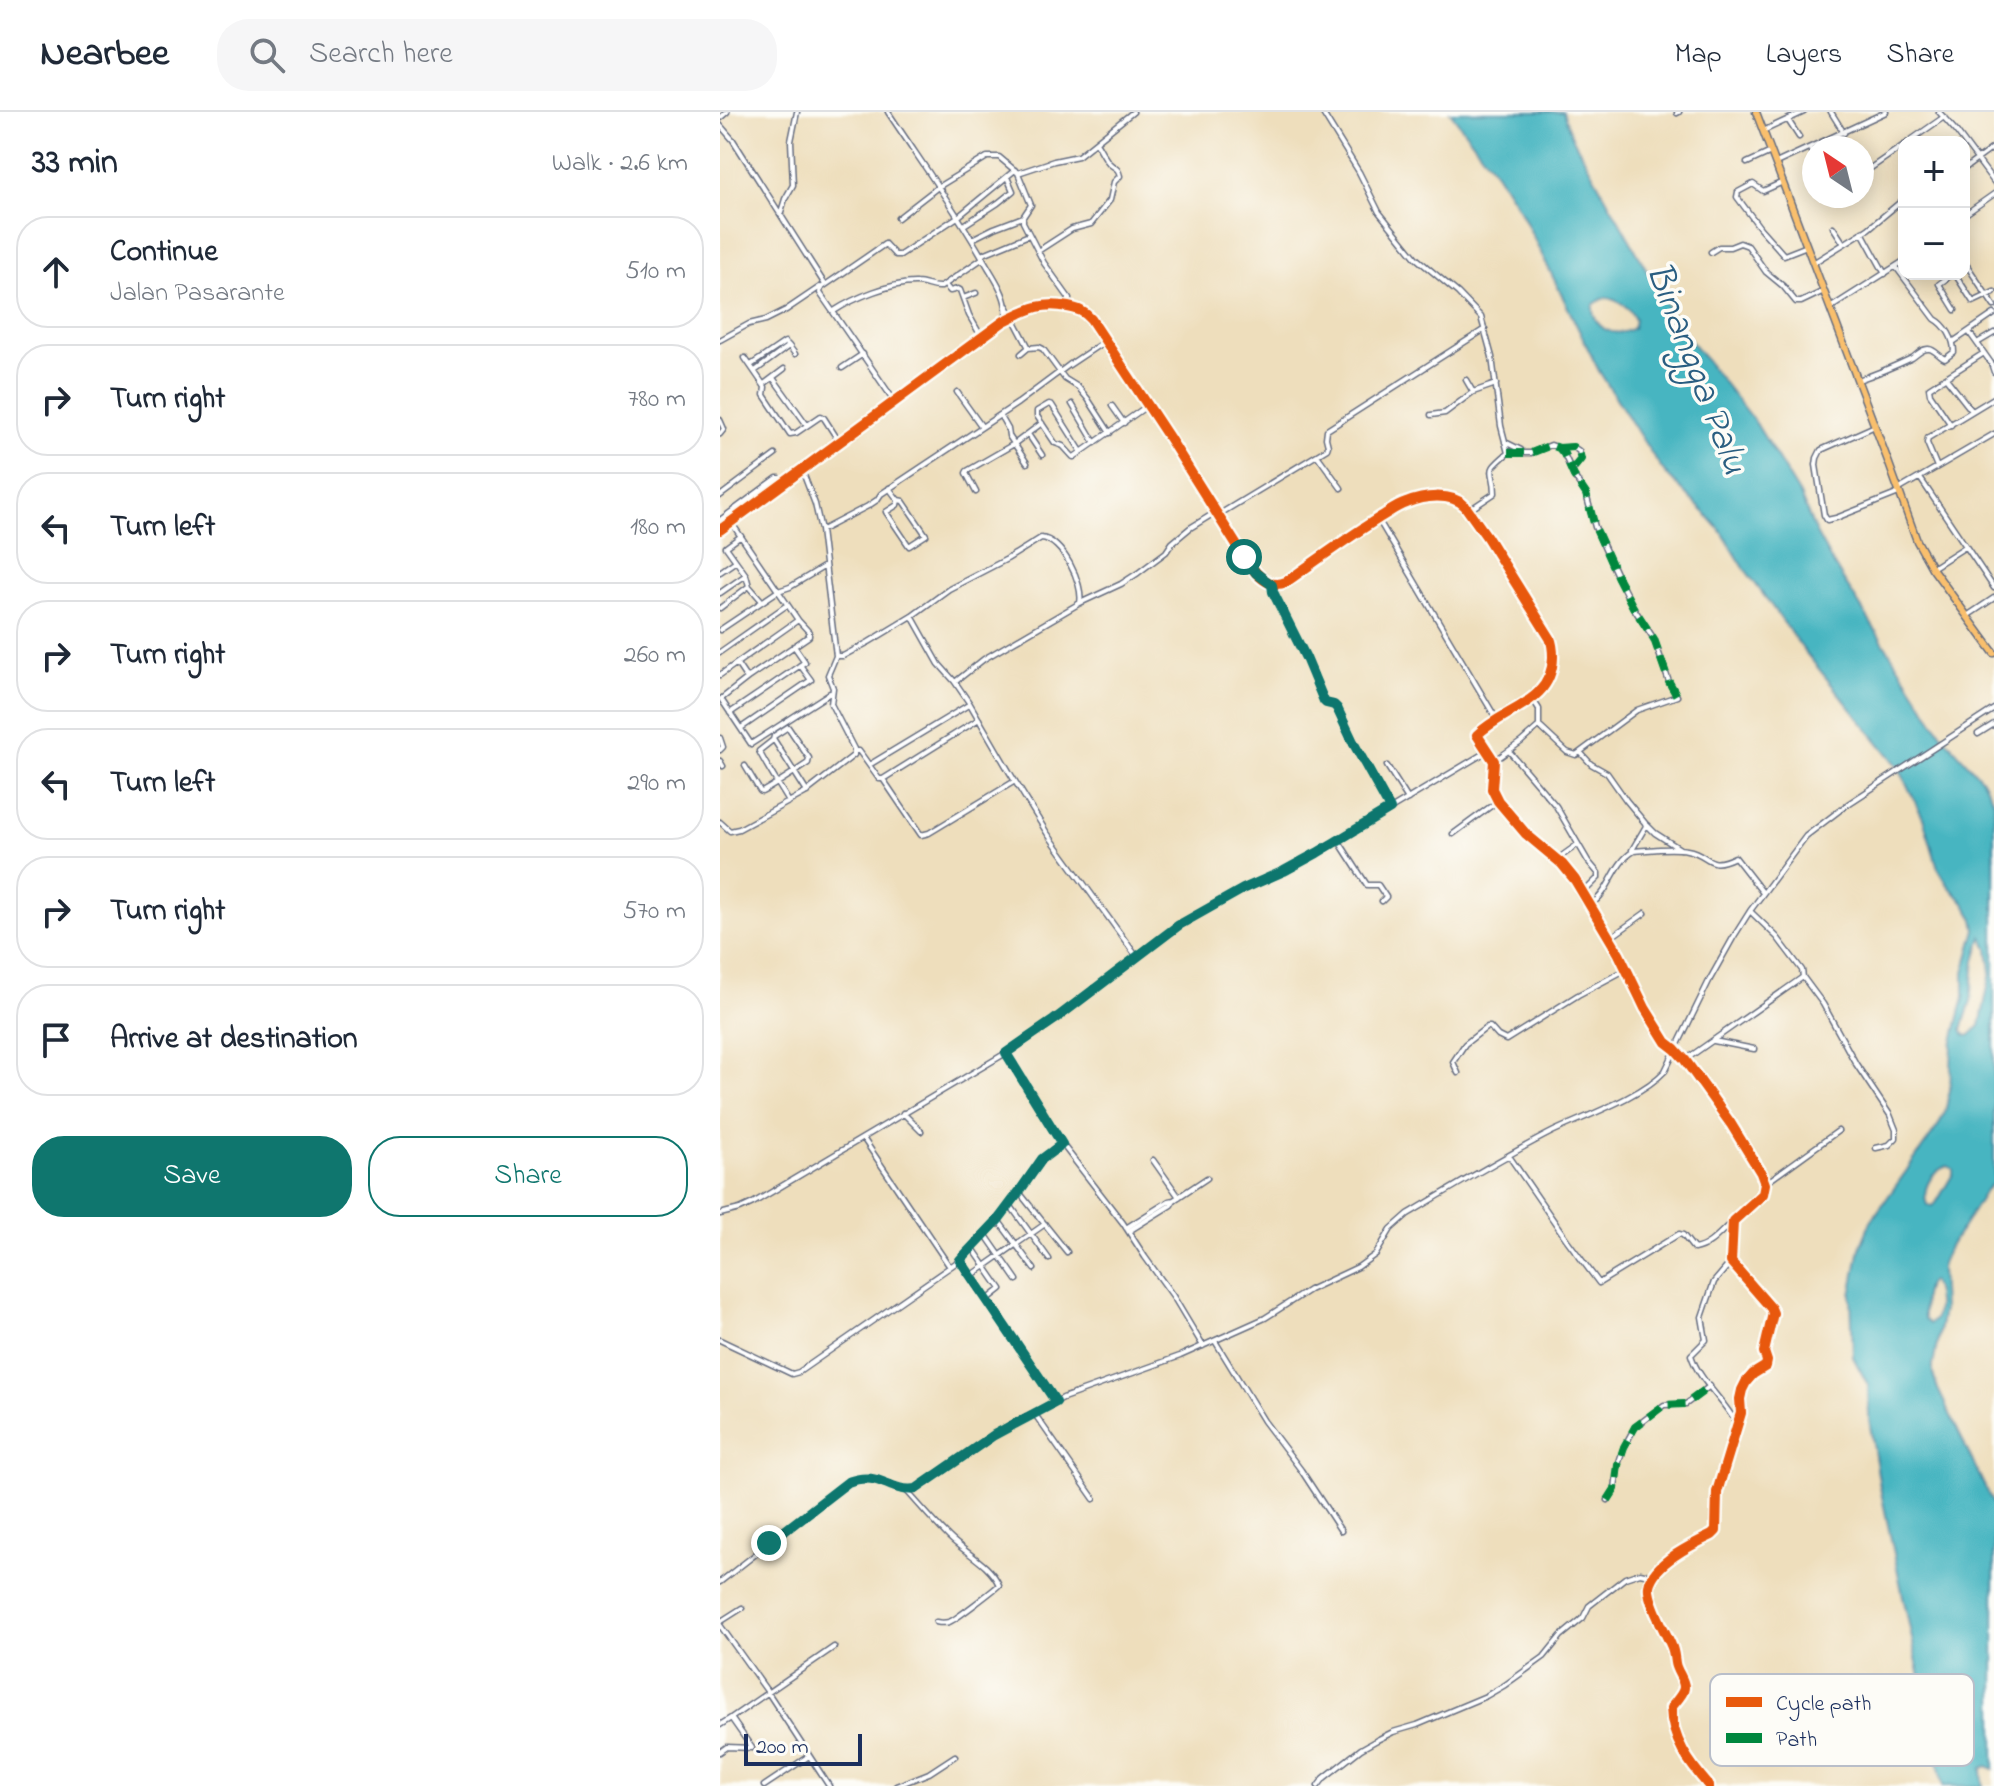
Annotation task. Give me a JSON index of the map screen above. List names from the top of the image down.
{
  "water": ["Binangga Palu"],
  "legend": ["Cycle path", "Path"],
  "scale_bar": "200 m",
  "north": "top left",
  "page": {
    "header": "Nearbee",
    "search": "Search here",
    "nav": ["Map", "Layers", "Share"],
    "heading": ["33 min", "Walk · 2.6 km"],
    "map_buttons": ["+", "−"],
    "list": [
      ["Continue", "Jalan Pasarante", "510 m"],
      ["Turn right", "780 m"],
      ["Turn left", "180 m"],
      ["Turn right", "260 m"],
      ["Turn left", "290 m"],
      ["Turn right", "570 m"],
      "Arrive at destination"
    ],
    "buttons": ["Save", "Share"],
    "scale": "200 m"
  }
}
